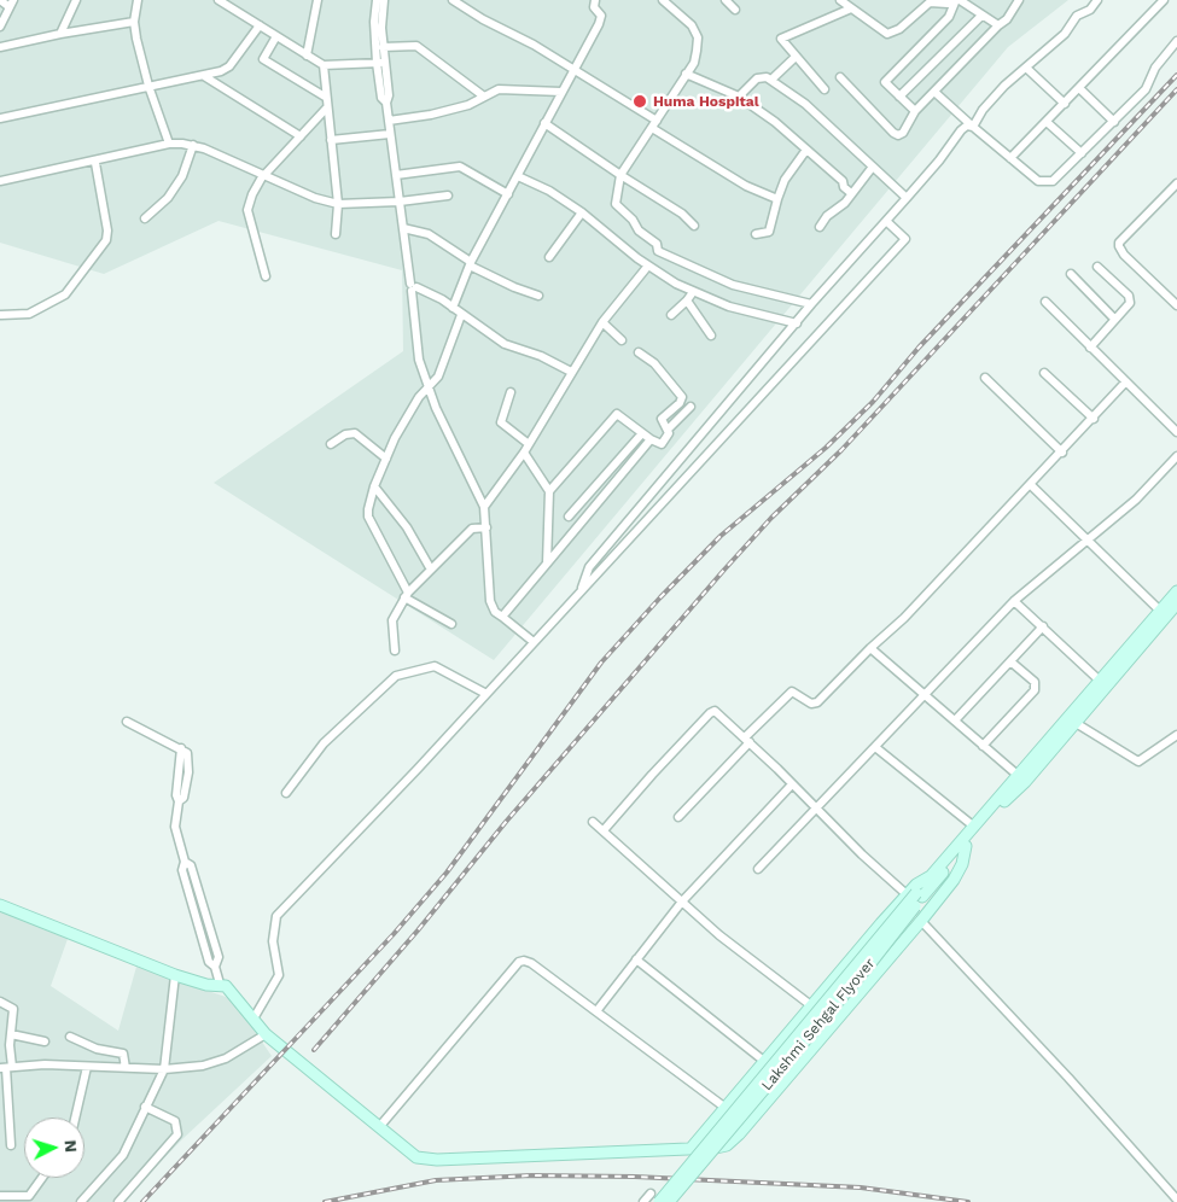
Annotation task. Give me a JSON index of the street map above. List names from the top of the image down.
{
  "streets": {
    "main road": ["Lakshmi Sehgal Flyover"]
  },
  "places": ["Huma Hospital"],
  "north": "right"
}
